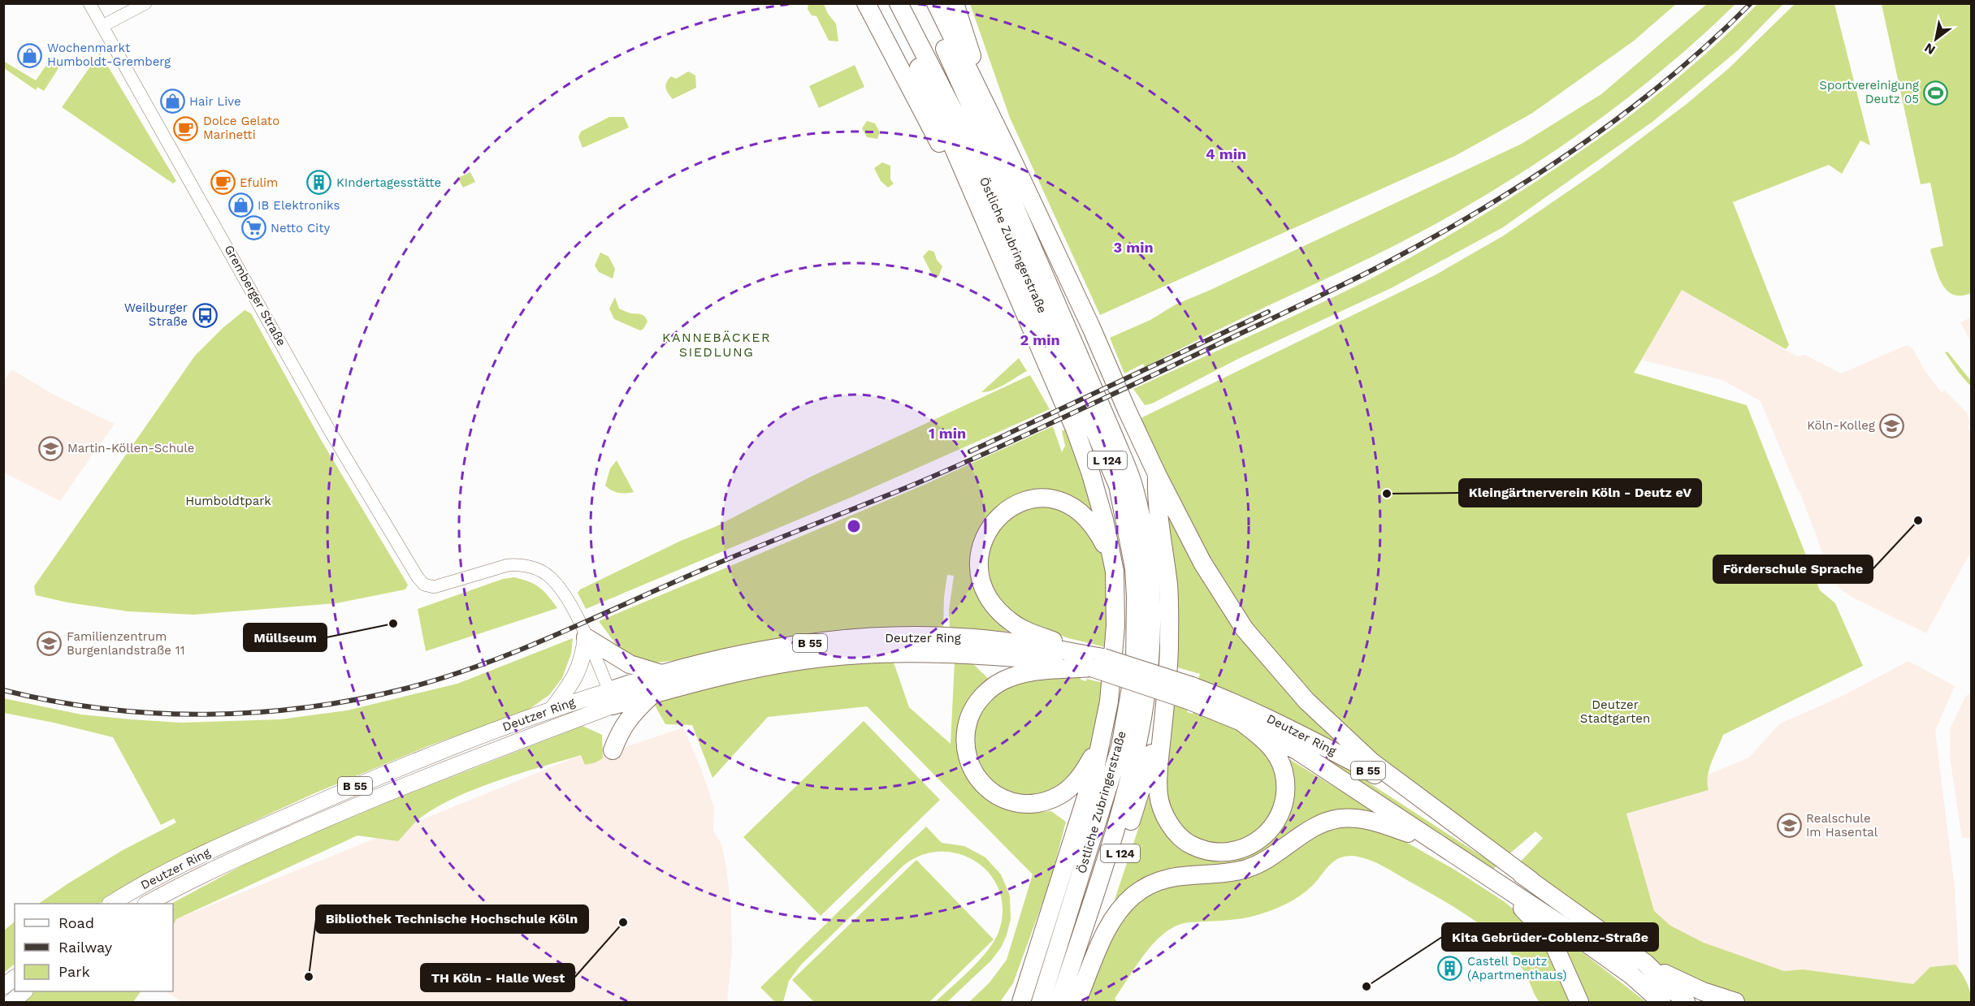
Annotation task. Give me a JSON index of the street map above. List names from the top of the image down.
{
  "streets": {
    "highway": [
      "Östliche Zubringerstraße",
      "L 124",
      "Deutzer Ring",
      "B 55"
    ],
    "street": ["Gremberger Straße"]
  },
  "crossings": [
    ["Deutzer Ring", "B 55"]
  ],
  "districts": ["KANNEBÄCKER SIEDLUNG"],
  "parks": ["Humboldtpark", "Deutzer Stadtgarten"],
  "places": {
    "shop": ["Wochenmarkt Humboldt-Gremberg", "Hair Live", "IB Elektroniks"],
    "sports": ["Sportvereinigung Deutz 05"],
    "cafe": ["Dolce Gelato Marinetti", "Efulim"],
    "building": ["KIndertagesstätte", "Castell Deutz (Apartmenthaus)"],
    "supermarket": ["Netto City"],
    "bus stop": ["Weilburger Straße"],
    "school or university": [
      "Köln-Kolleg",
      "Martin-Köllen-Schule",
      "Familienzentrum Burgenlandstraße 11",
      "Realschule Im Hasental"
    ],
    "other": [
      "Kleingärtnerverein Köln - Deutz eV",
      "Förderschule Sprache",
      "Müllseum",
      "TH Köln - Halle West",
      "Bibliothek Technische Hochschule Köln",
      "Kita Gebrüder-Coblenz-Straße"
    ]
  },
  "legend": ["Road", "Railway", "Park"],
  "north": "bottom left",
  "rings": [
    "4 min",
    "3 min",
    "2 min",
    "1 min"
  ]
}
